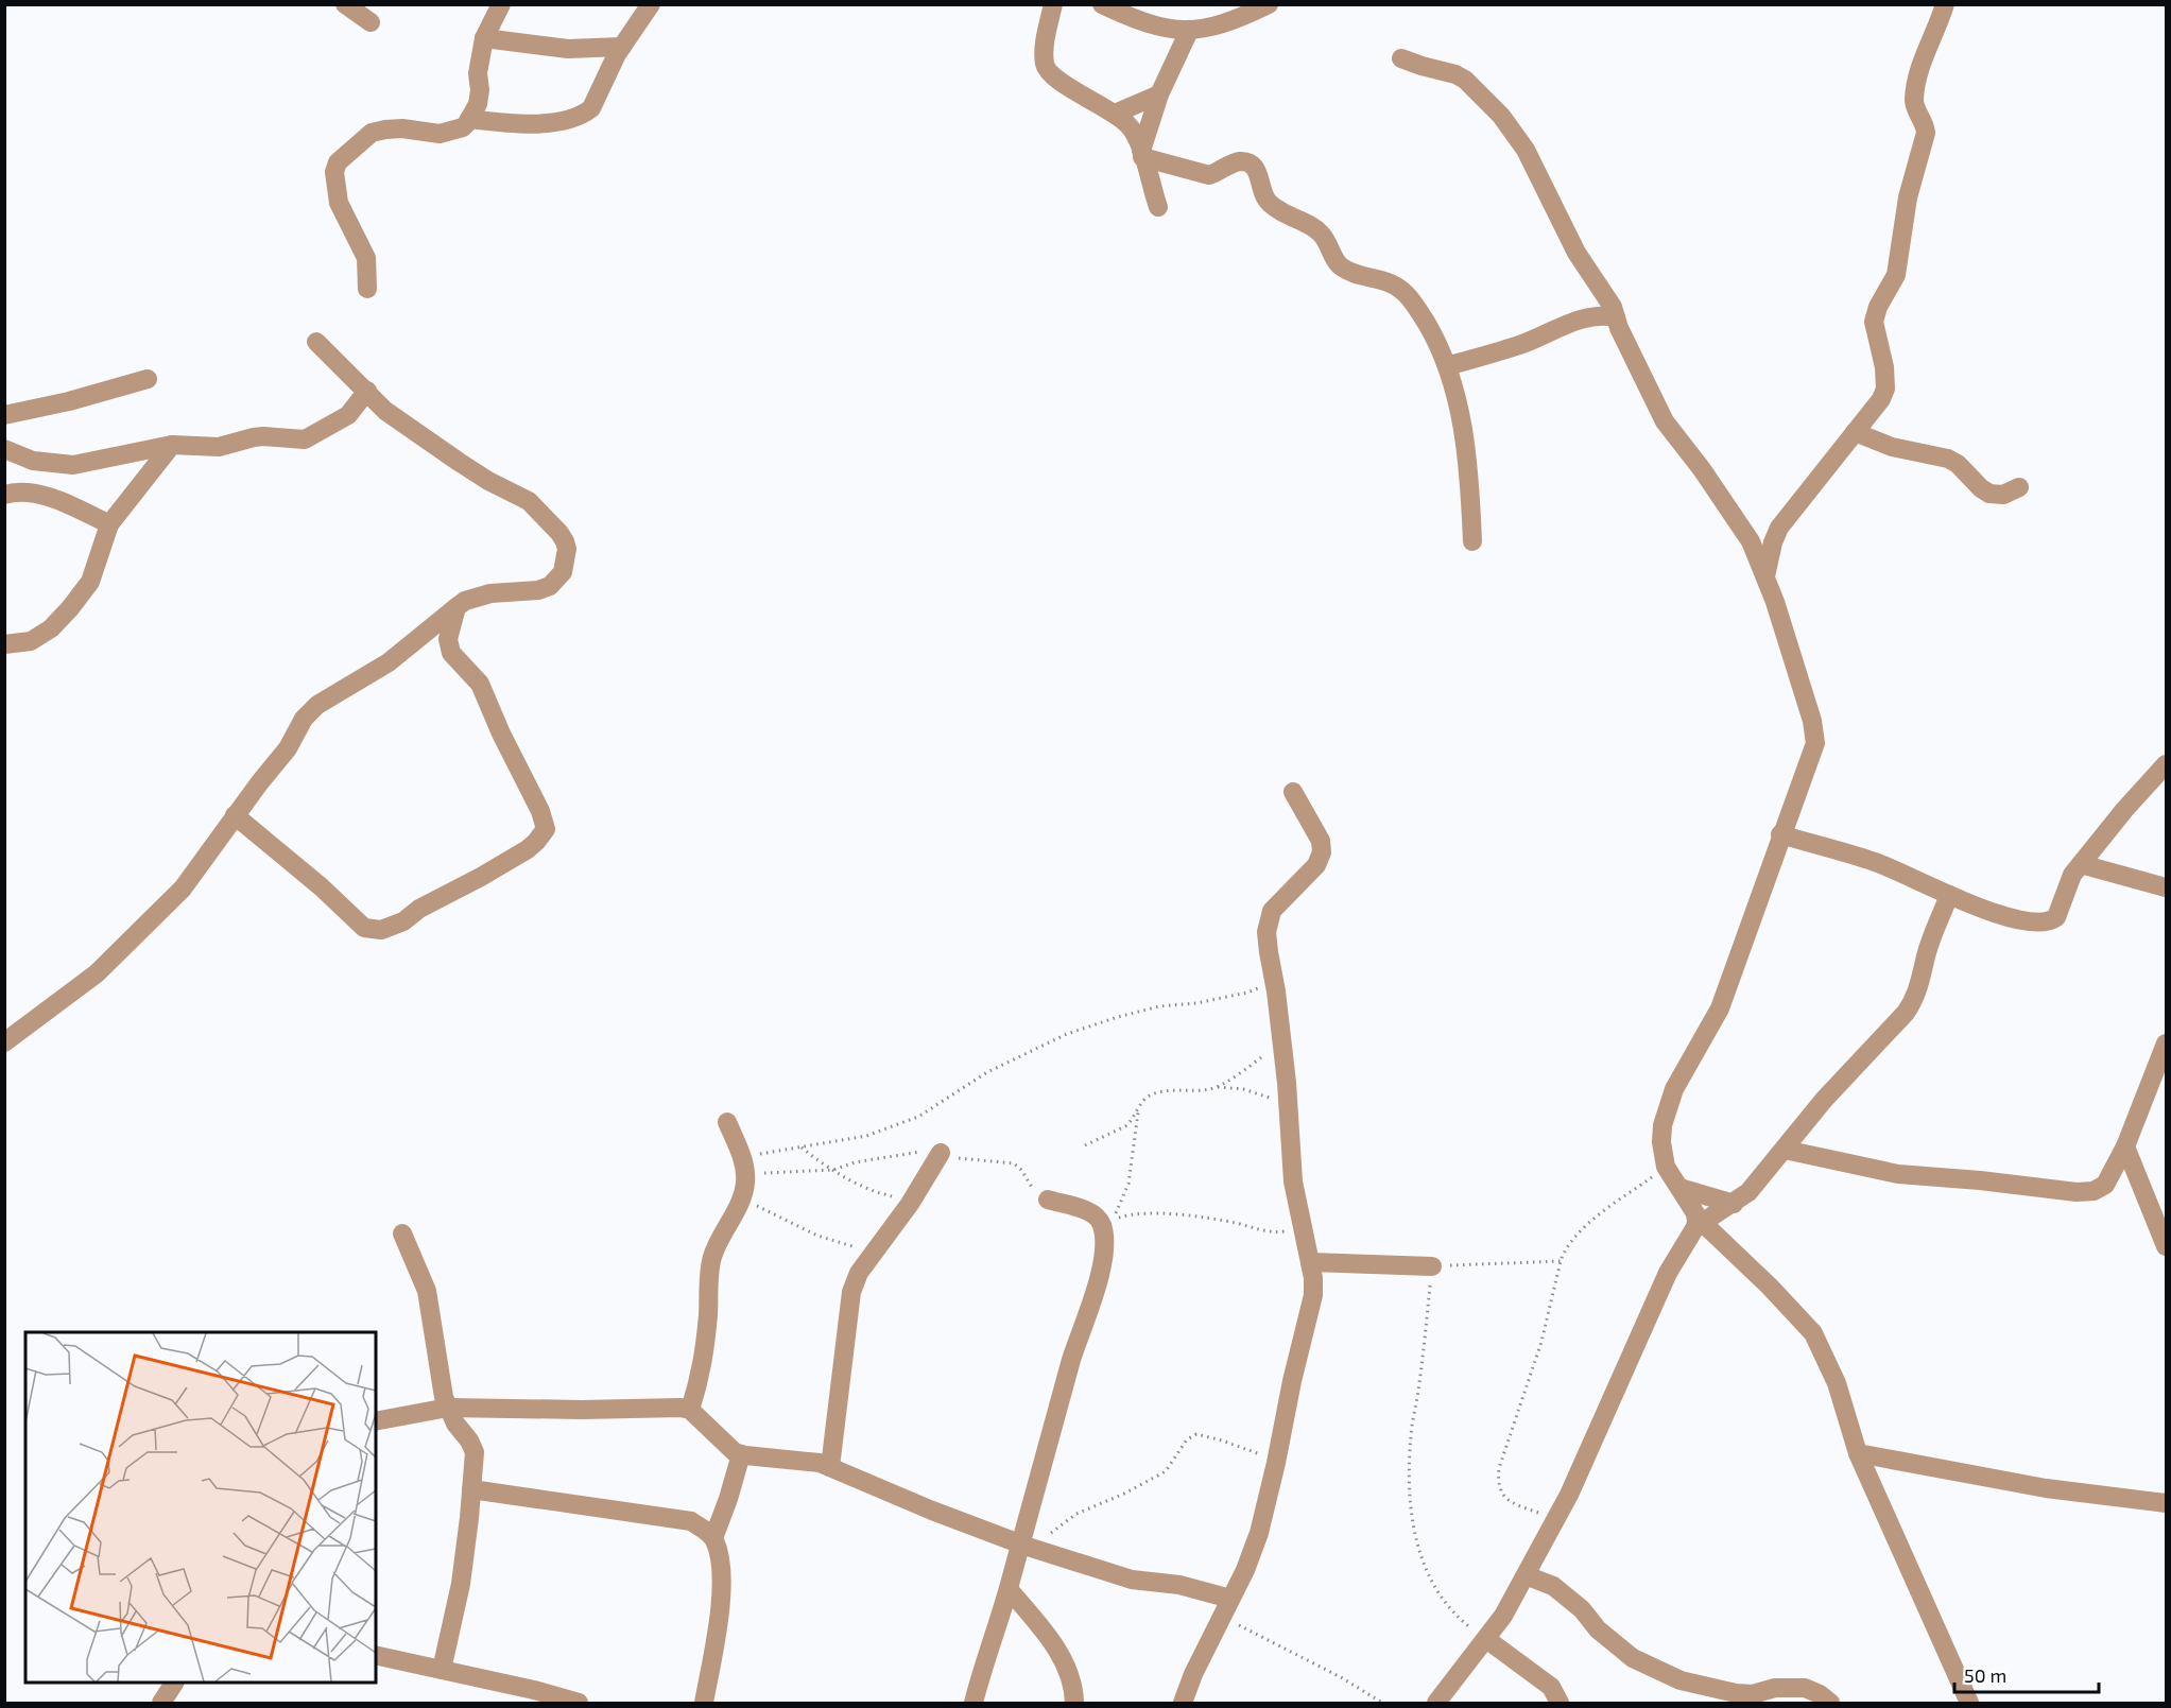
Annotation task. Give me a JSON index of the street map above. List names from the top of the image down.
{
  "scale_bar": "50 m"
}
